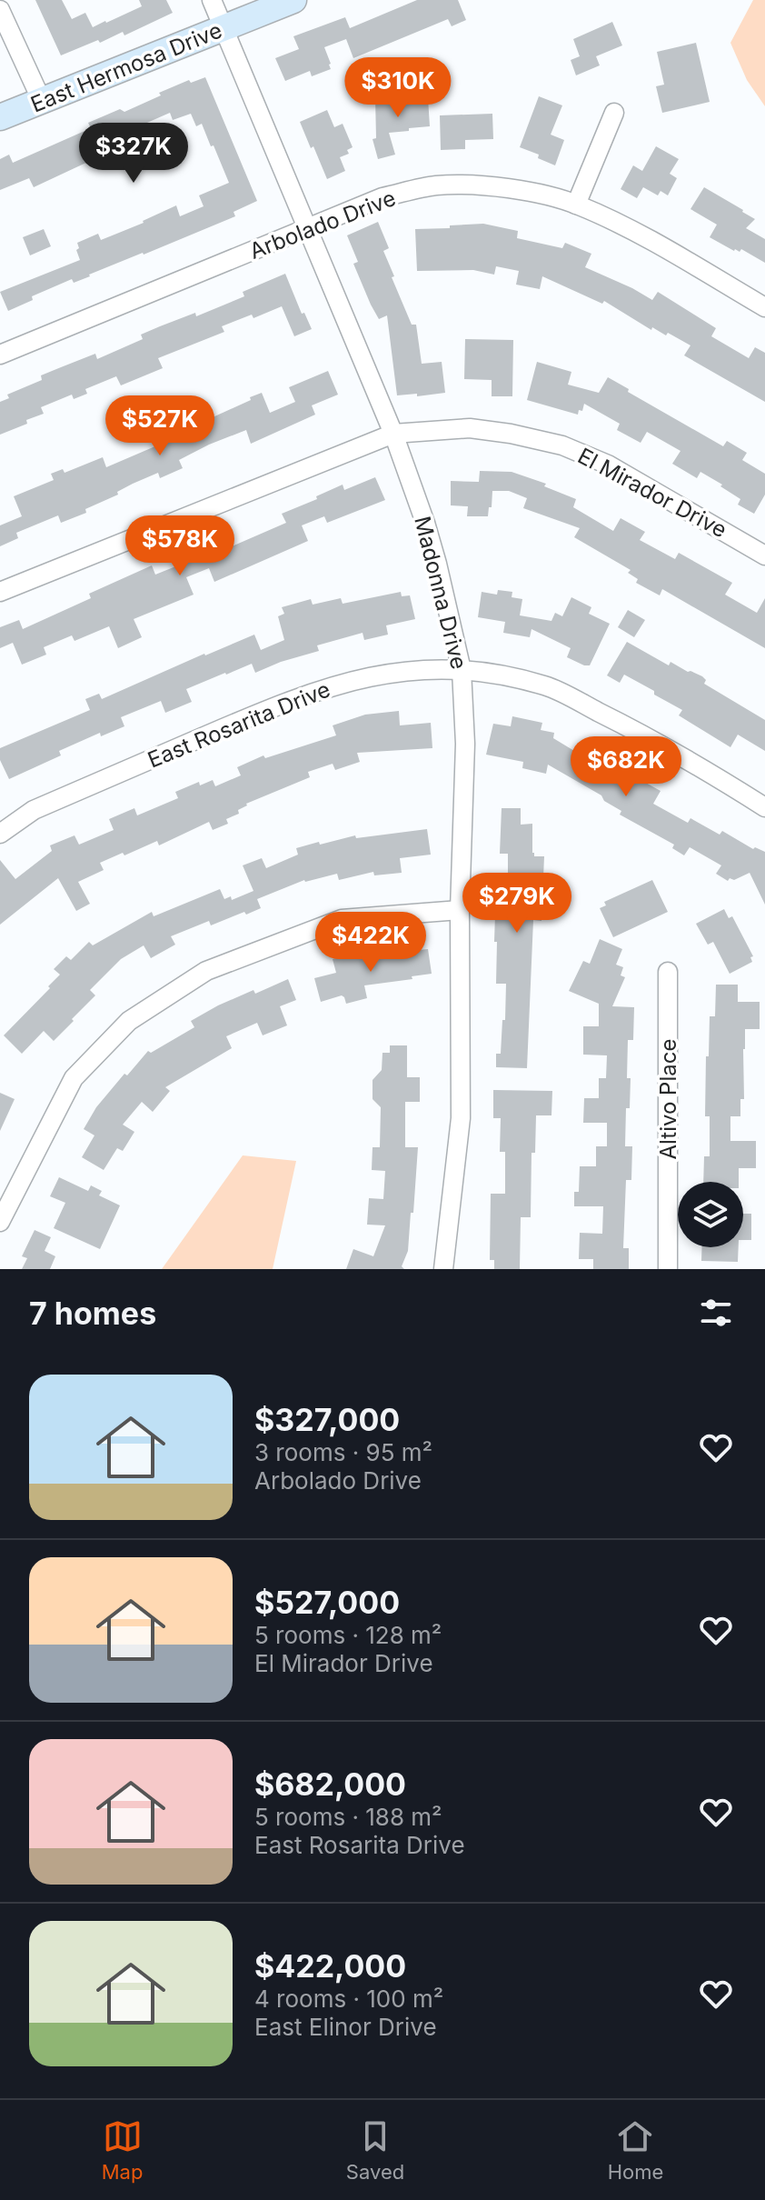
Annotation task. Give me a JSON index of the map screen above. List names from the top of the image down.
{
  "streets": {
    "street": [
      "East Hermosa Drive",
      "Arbolado Drive",
      "El Mirador Drive",
      "Madonna Drive",
      "East Rosarita Drive",
      "Altivo Place"
    ]
  },
  "crossings": [
    ["East Hermosa Drive", "Madonna Drive"],
    ["Arbolado Drive", "Madonna Drive"],
    ["El Mirador Drive", "Madonna Drive"],
    ["Madonna Drive", "East Rosarita Drive"]
  ],
  "page": {
    "price": [
      "$310K",
      "$327K",
      "$527K",
      "$578K",
      "$682K",
      "$279K",
      "$422K"
    ],
    "heading": "7 homes",
    "list": [
      {
        "name": "$327,000",
        "note": "3 rooms · 95 m² · Arbolado Drive"
      },
      {
        "name": "$527,000",
        "note": "5 rooms · 128 m² · El Mirador Drive"
      },
      {
        "name": "$682,000",
        "note": "5 rooms · 188 m² · East Rosarita Drive"
      },
      {
        "name": "$422,000",
        "note": "4 rooms · 100 m² · East Elinor Drive"
      }
    ],
    "tabs": ["Map", "Saved", "Home"]
  }
}
